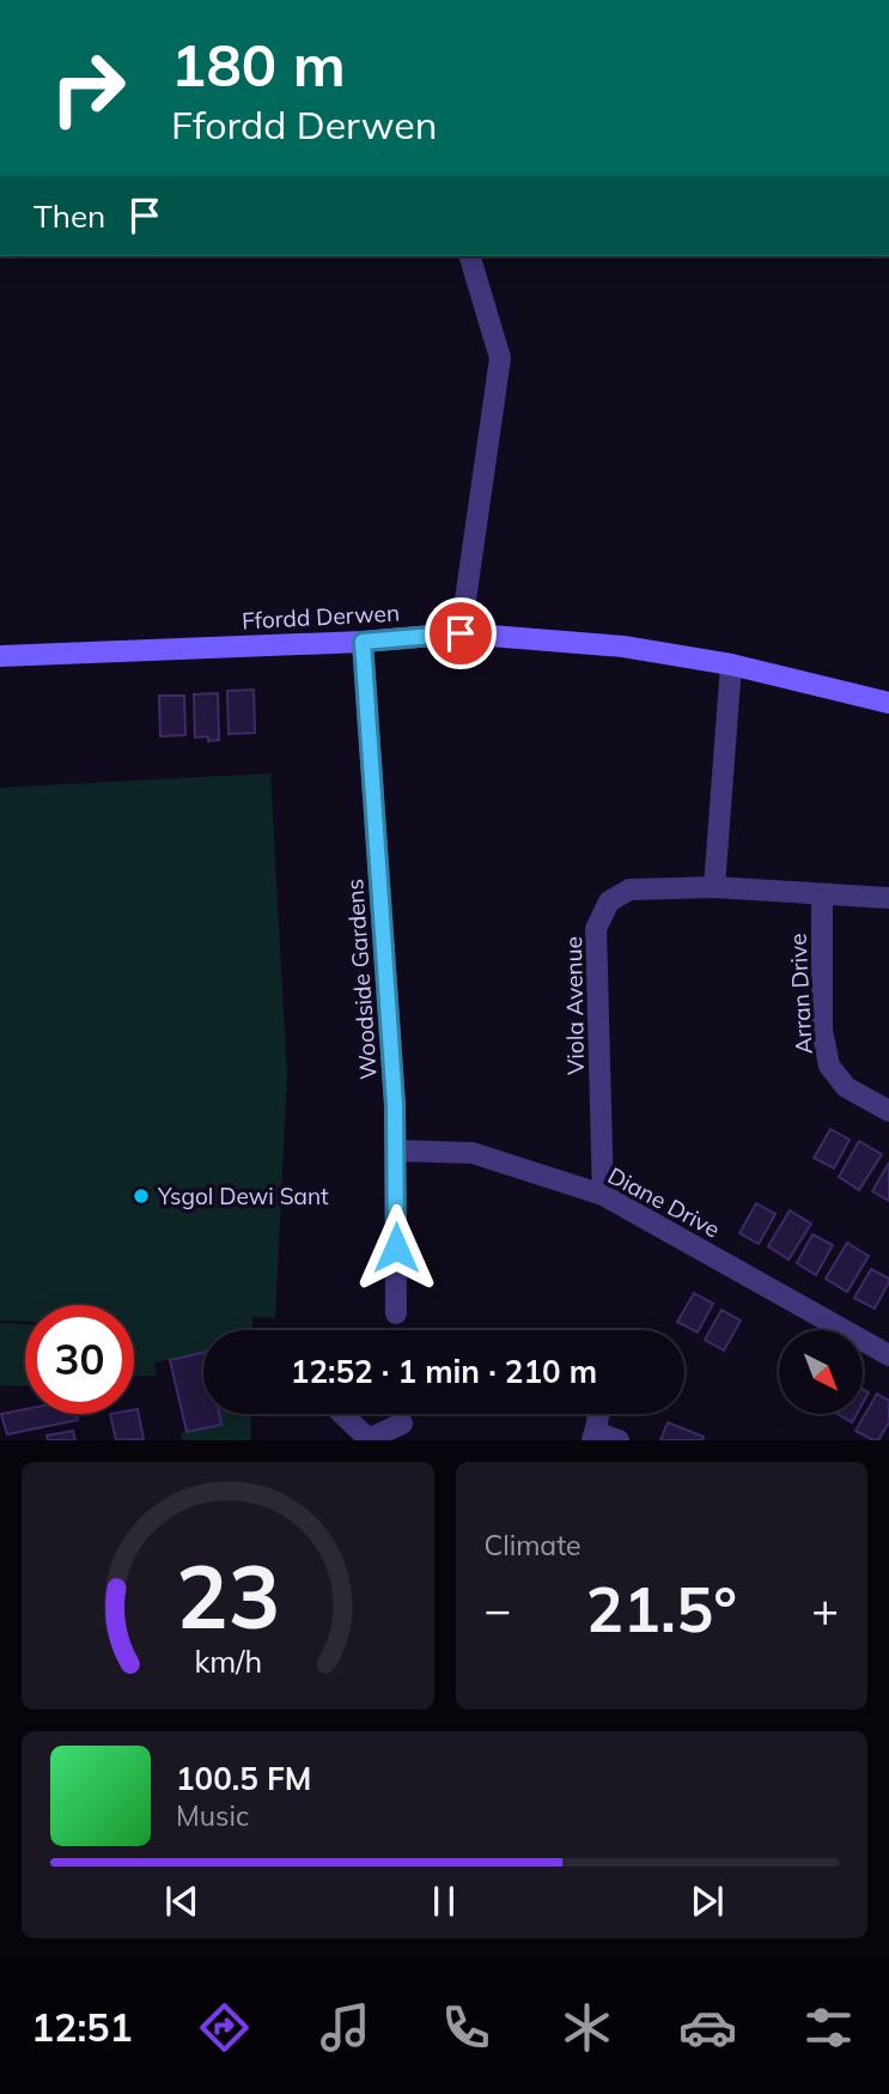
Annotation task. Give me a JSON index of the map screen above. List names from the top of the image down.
{
  "streets": {
    "street": [
      "Ffordd Derwen",
      "Woodside Gardens",
      "Arran Drive",
      "Viola Avenue",
      "Diane Drive"
    ]
  },
  "crossings": [
    ["Ffordd Derwen", "Woodside Gardens"],
    ["Woodside Gardens", "Diane Drive"],
    ["Arran Drive", "Viola Avenue"],
    ["Viola Avenue", "Diane Drive"]
  ],
  "places": ["Ysgol Dewi Sant"],
  "north": "bottom right",
  "page": {
    "turn": ["180 m", "Ffordd Derwen"],
    "then": "Then",
    "limit": "30",
    "trip": "12:52 · 1 min · 210 m",
    "tile": "Climate",
    "heat": ["−", "21.5°", "+"],
    "song": ["100.5 FM", "Music"],
    "tabs": "12:51",
    "gauge": ["23", "km/h"]
  }
}
